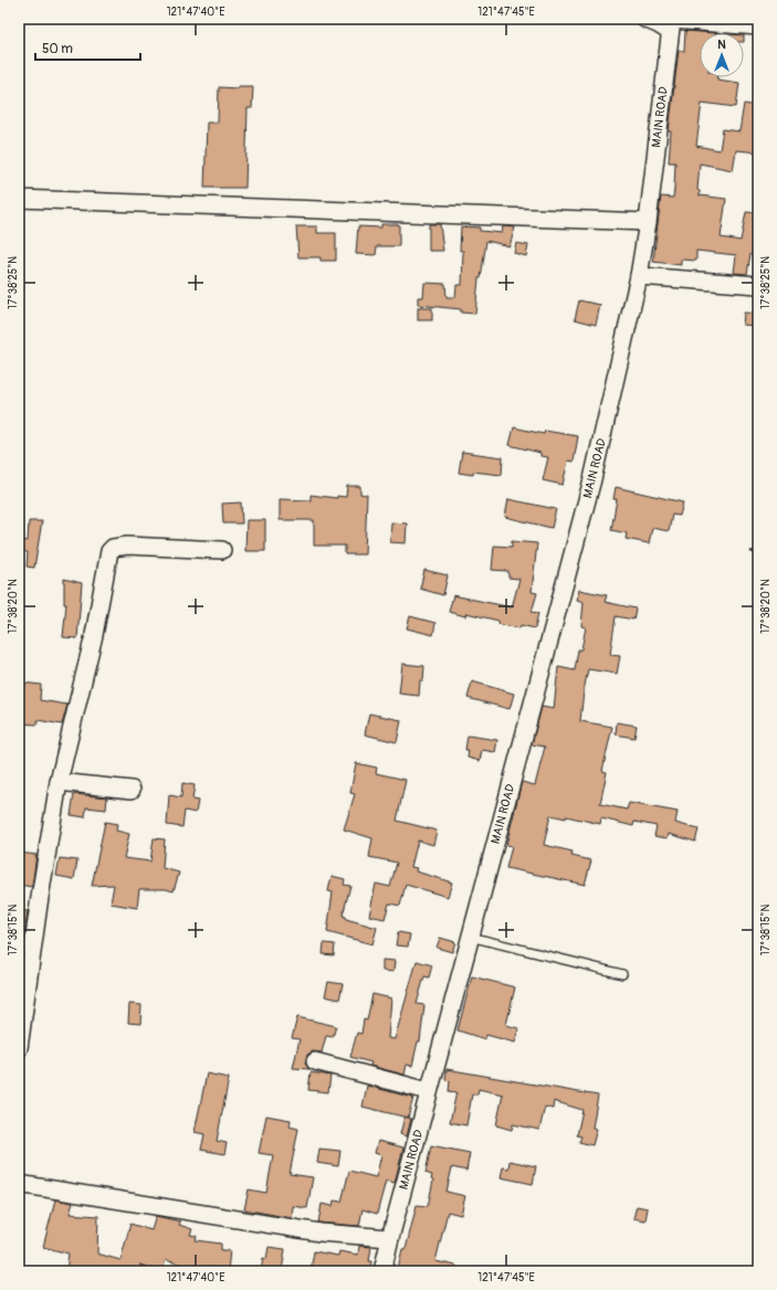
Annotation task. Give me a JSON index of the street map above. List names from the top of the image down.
{
  "streets": {
    "street": ["MAIN ROAD"]
  },
  "scale_bar": "50 m",
  "north": "top",
  "coordinates": [
    "121°47'40\"E",
    "121°47'45\"E",
    "17°38'25\"N",
    "17°38'20\"N",
    "17°38'15\"N"
  ]
}
